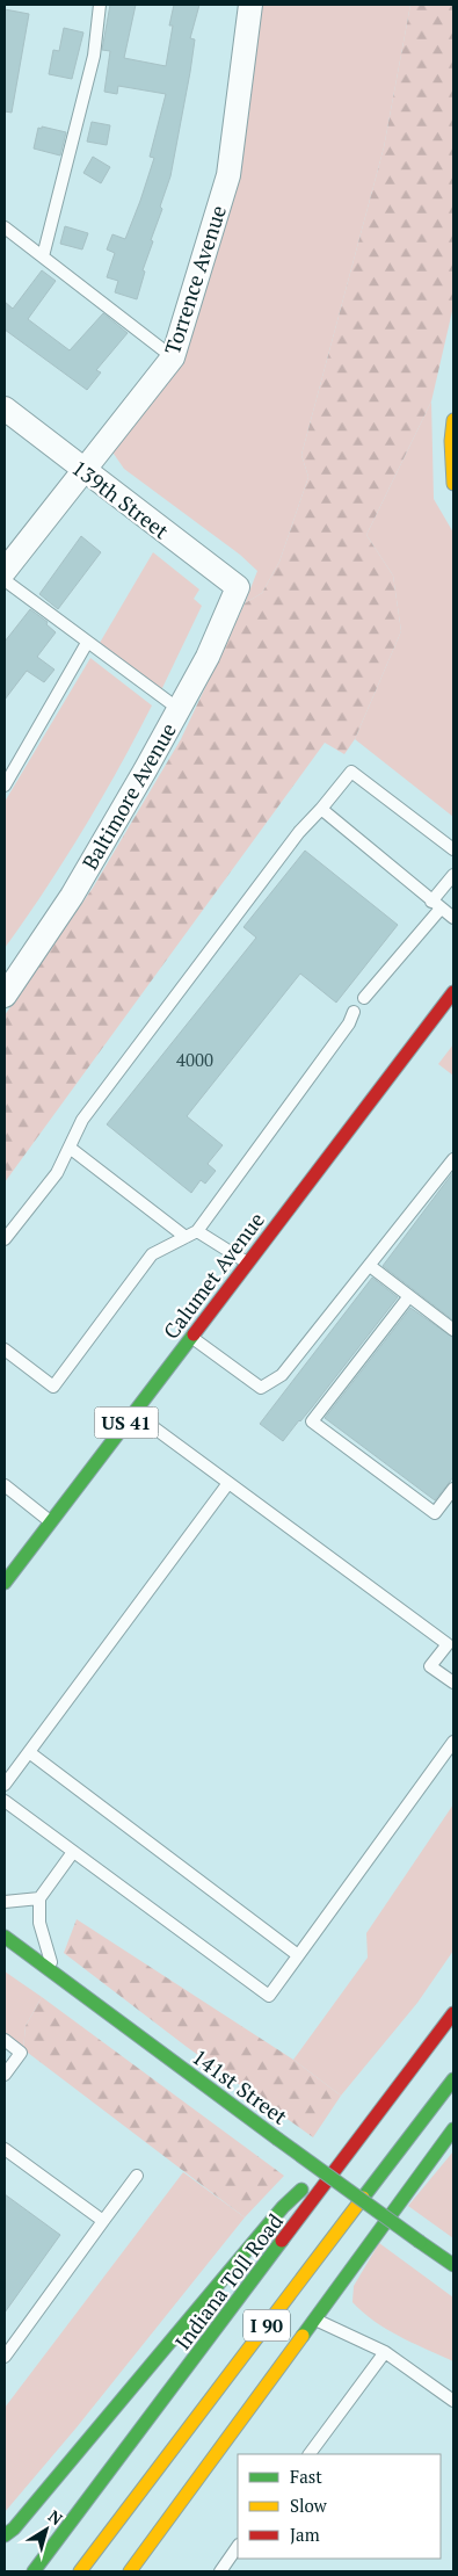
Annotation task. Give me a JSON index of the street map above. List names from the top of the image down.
{
  "streets": {
    "main road": [
      "Calumet Avenue",
      "US 41",
      "141st Street",
      "Indiana Toll Road",
      "I 90"
    ],
    "street": ["Torrence Avenue", "139th Street", "Baltimore Avenue"]
  },
  "crossings": [
    ["Torrence Avenue", "139th Street"],
    ["139th Street", "Baltimore Avenue"]
  ],
  "house_numbers": ["4000"],
  "legend": ["Fast", "Slow", "Jam"],
  "north": "top right"
}
